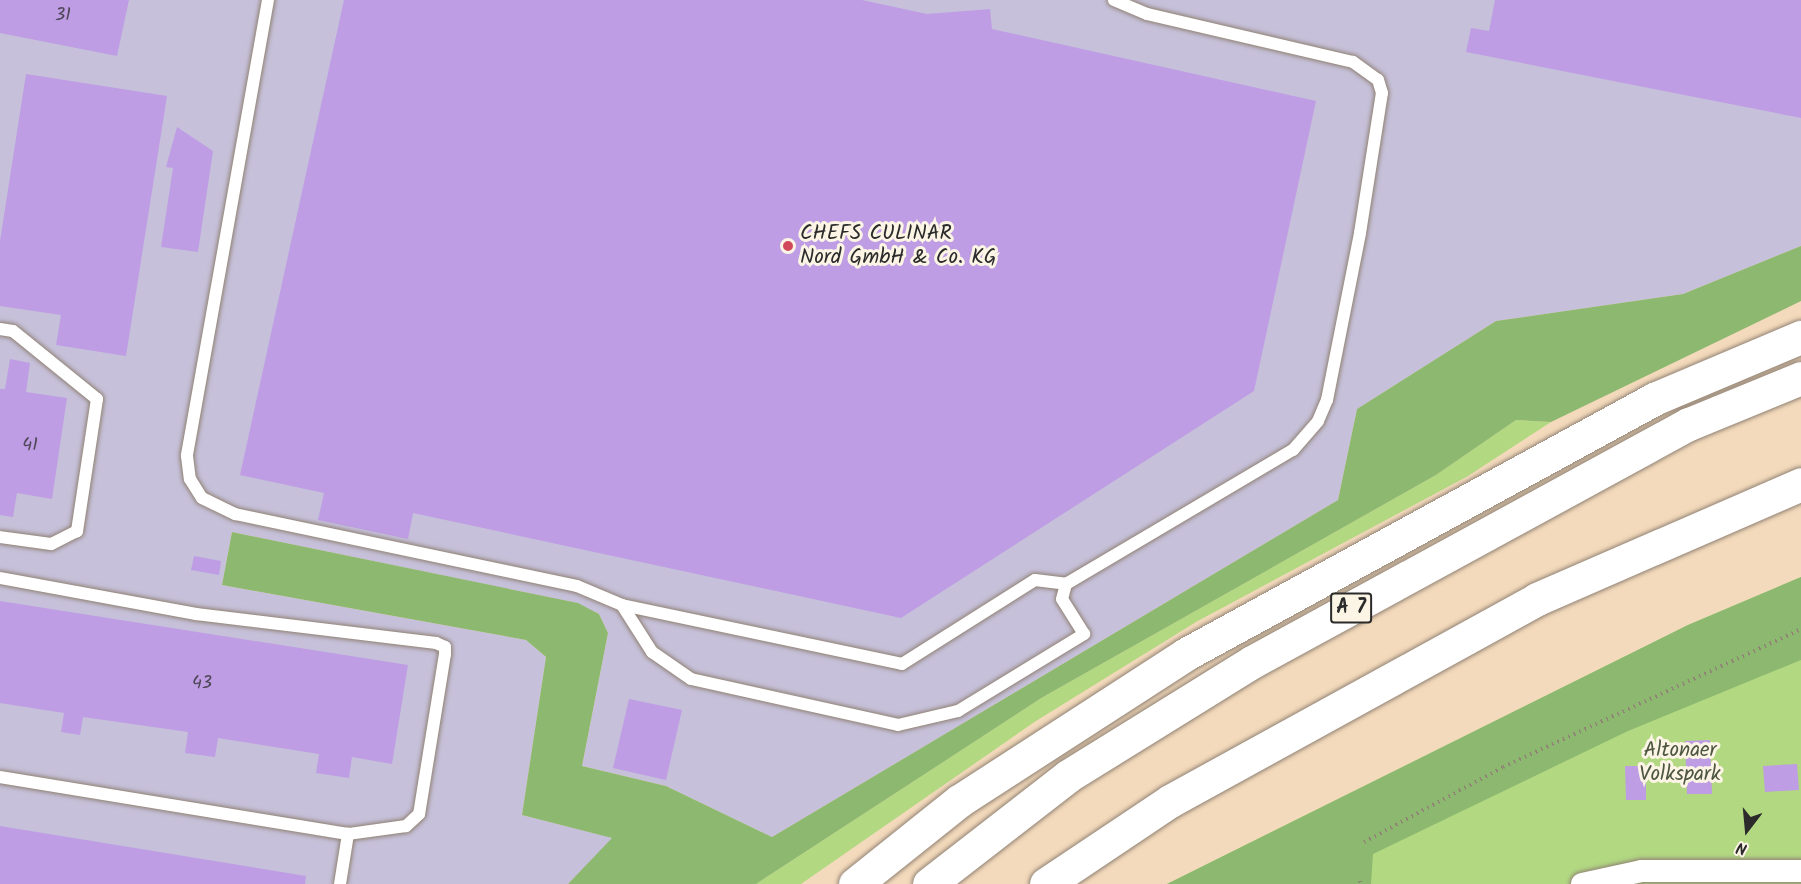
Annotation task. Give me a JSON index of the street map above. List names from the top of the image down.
{
  "streets": {
    "highway": ["A 7"]
  },
  "parks": ["Altonaer Volkspark"],
  "places": ["CHEFS CULINAR Nord GmbH & Co. KG"],
  "house_numbers": ["31", "41", "43"],
  "north": "bottom"
}
